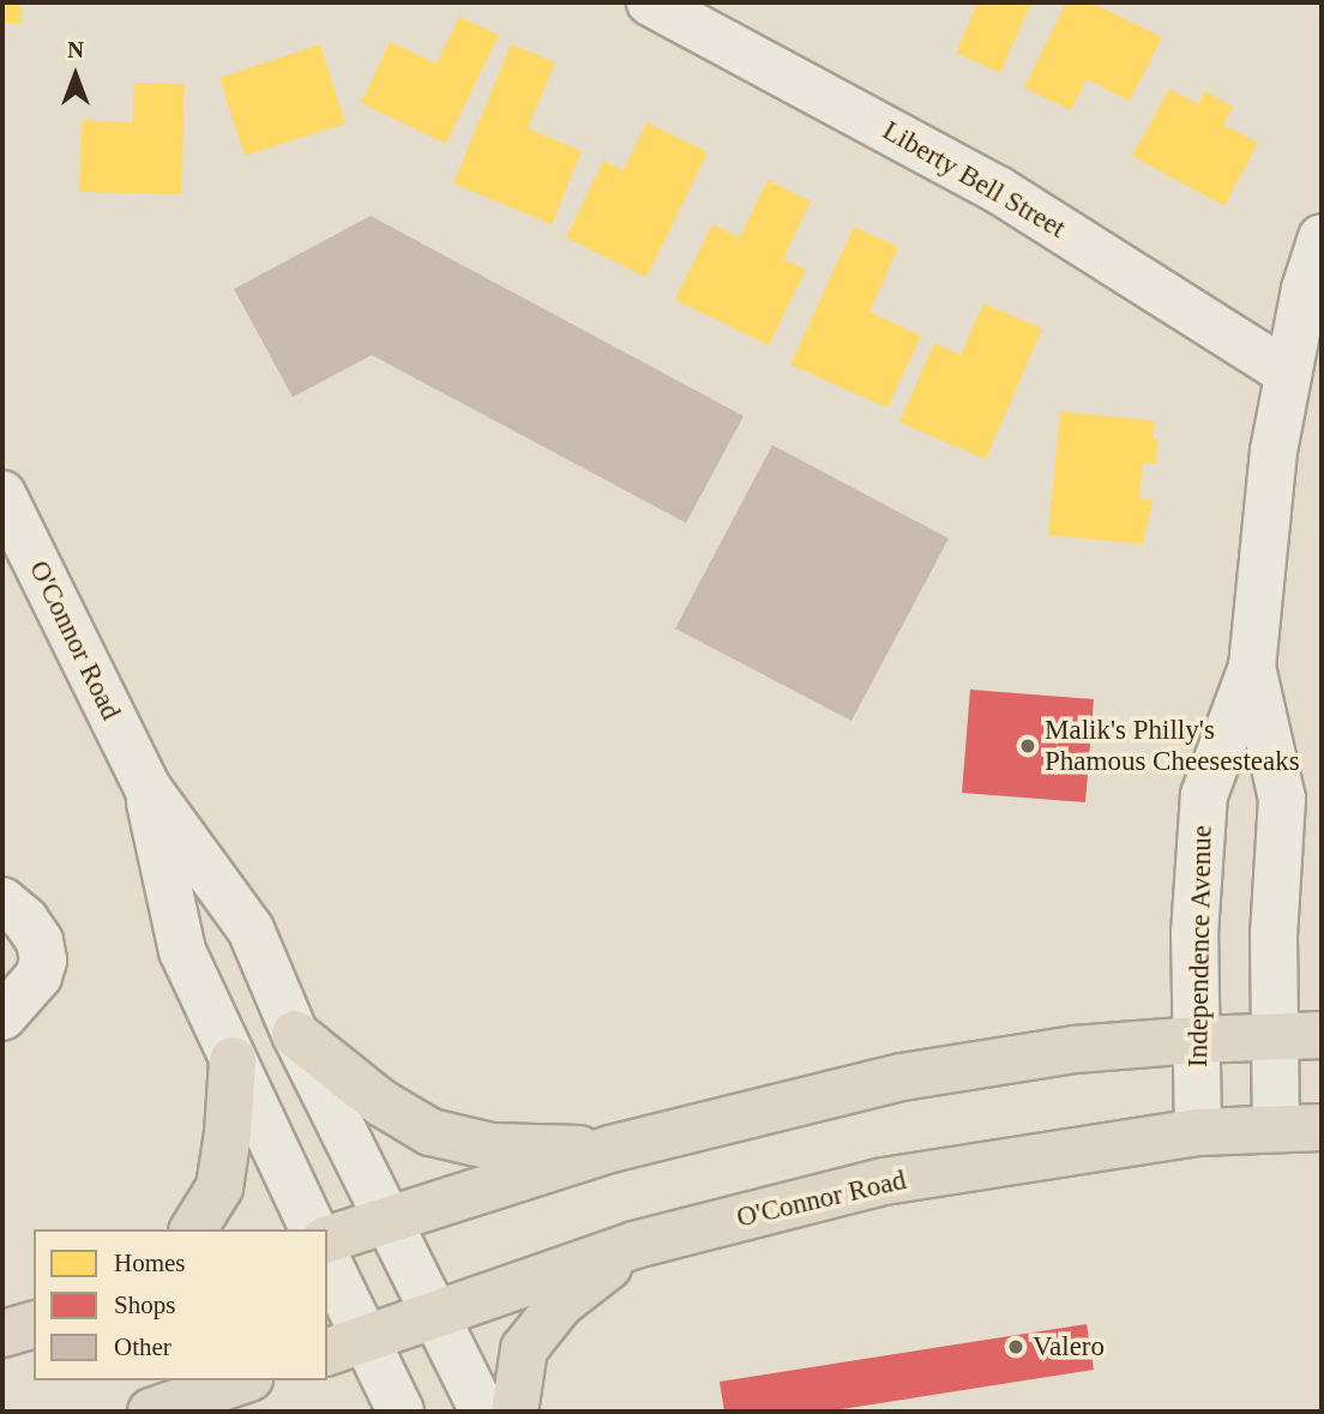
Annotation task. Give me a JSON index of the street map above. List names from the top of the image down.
{
  "streets": {
    "highway": ["O'Connor Road"],
    "street": ["Liberty Bell Street", "Independence Avenue"]
  },
  "crossings": [
    ["Liberty Bell Street", "Independence Avenue"],
    ["O'Connor Road", "Independence Avenue"]
  ],
  "places": ["Malik's Philly's Phamous Cheesesteaks", "Valero"],
  "legend": ["Homes", "Shops", "Other"],
  "north": "top"
}
